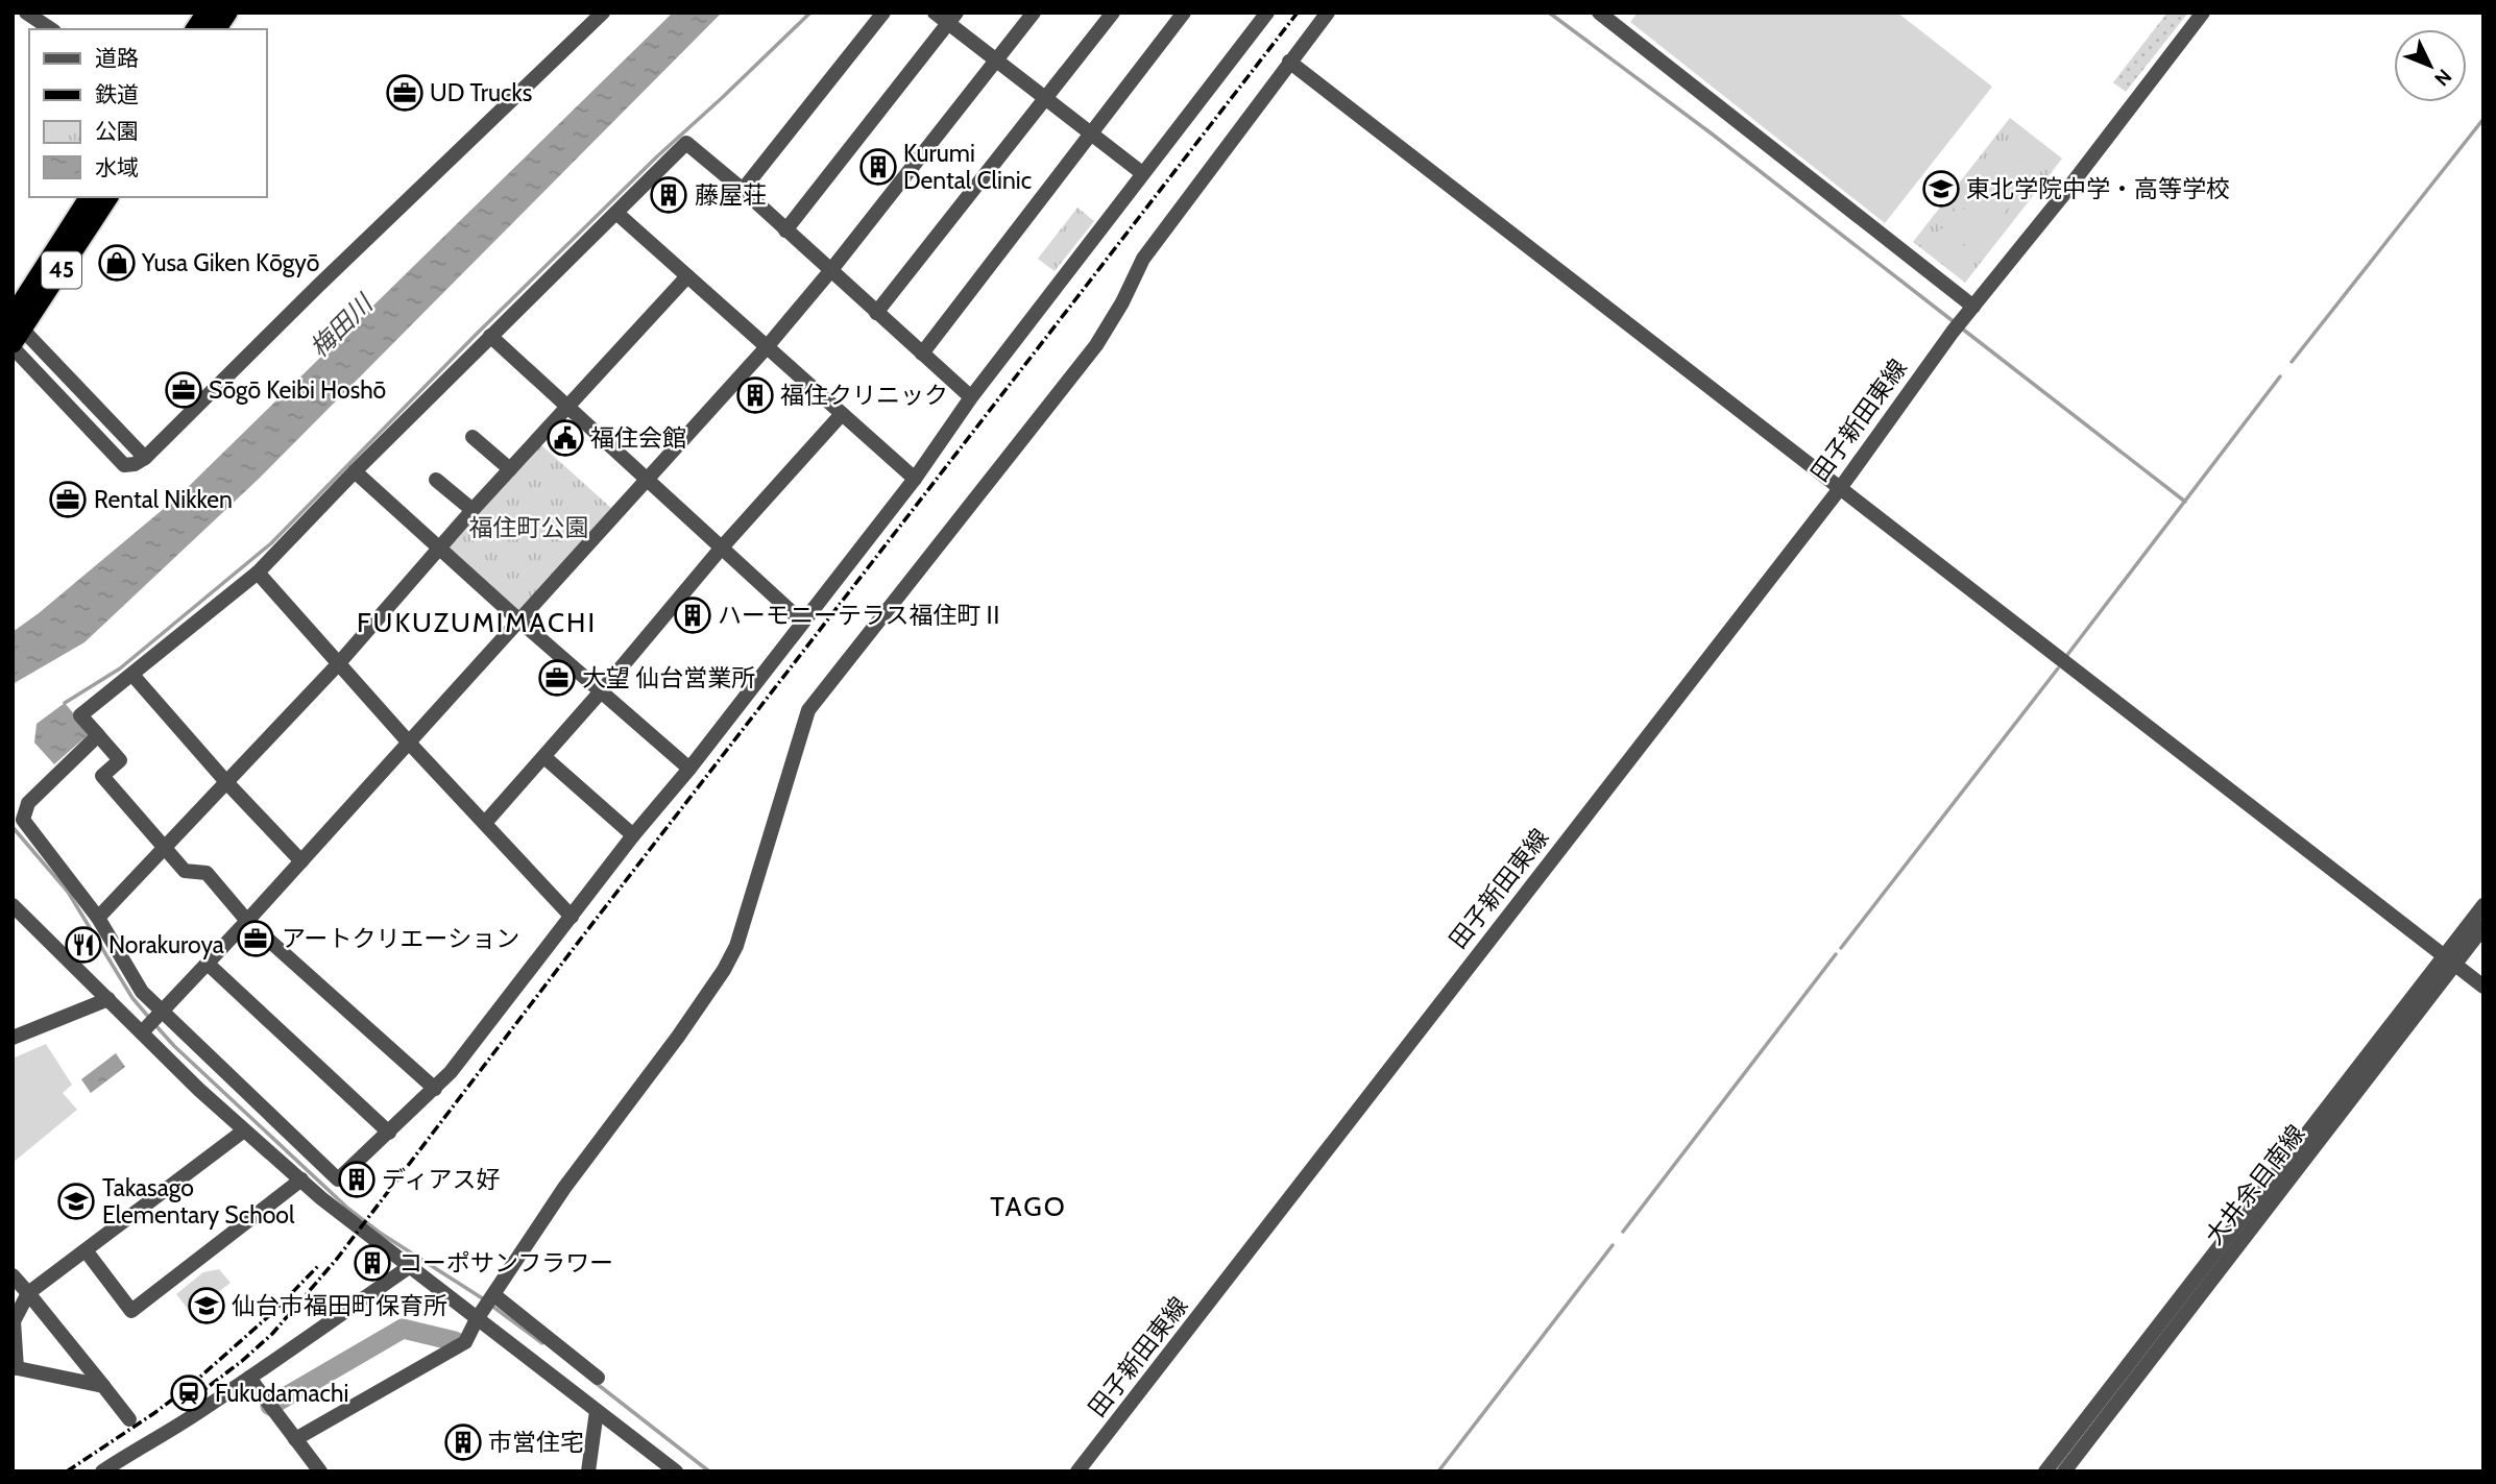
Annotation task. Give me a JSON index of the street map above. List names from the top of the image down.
{
  "streets": {
    "highway": ["45"],
    "street": ["田子新田東線", "大井余目南線"]
  },
  "districts": ["FUKUZUMIMACHI", "TAGO"],
  "water": ["梅田川"],
  "parks": ["福住町公園"],
  "places": {
    "office": [
      "UD Trucks",
      "Sōgō Keibi Hoshō",
      "Rental Nikken",
      "大望 仙台営業所",
      "アートクリエーション"
    ],
    "building": [
      "Kurumi Dental Clinic",
      "藤屋荘",
      "福住クリニック",
      "ハーモニーテラス福住町Ⅱ",
      "ディアス好",
      "コーポサンフラワー",
      "市営住宅"
    ],
    "school or university": ["東北学院中学・高等学校", "Takasago Elementary School", "仙台市福田町保育所"],
    "shop": ["Yusa Giken Kōgyō"],
    "public building": ["福住会館"],
    "restaurant": ["Norakuroya"],
    "station": ["Fukudamachi"]
  },
  "legend": [
    "道路",
    "鉄道",
    "公園",
    "水域"
  ],
  "north": "bottom right"
}
